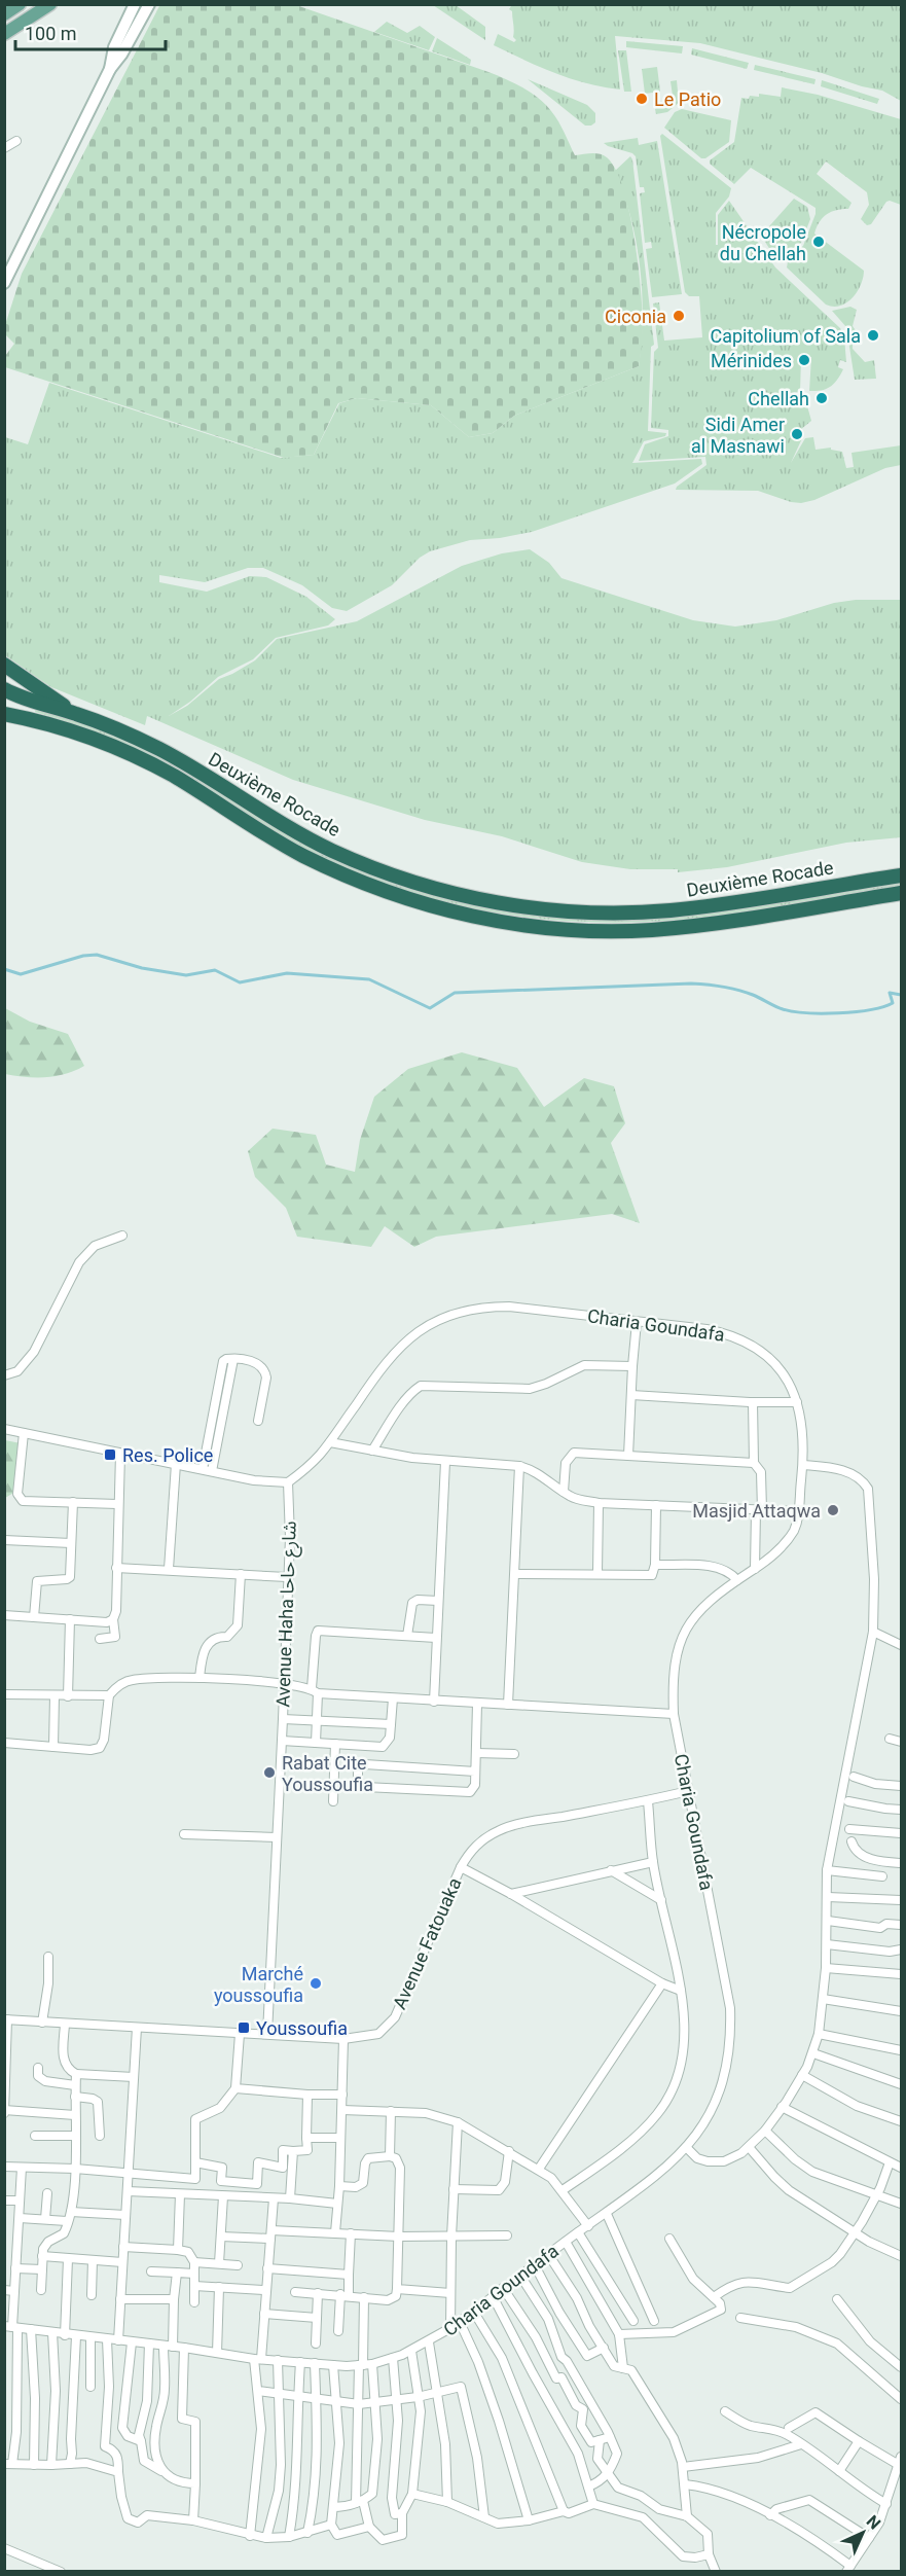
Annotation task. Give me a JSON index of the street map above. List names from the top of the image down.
{
  "streets": {
    "highway": ["Deuxième Rocade"],
    "street": ["Charia Goundafa", "Avenue Haha شارع حاحا", "Avenue Fatouaka"]
  },
  "crossings": [
    ["Charia Goundafa", "Avenue Haha شارع حاحا"],
    ["Charia Goundafa", "Avenue Fatouaka"],
    ["Avenue Haha شارع حاحا", "Avenue Fatouaka"]
  ],
  "places": {
    "other": [
      "Le Patio",
      "Nécropole du Chellah",
      "Ciconia",
      "Capitolium of Sala",
      "Mérinides",
      "Chellah",
      "Sidi Amer al Masnawi",
      "Masjid Attaqwa",
      "Rabat Cite Youssoufia",
      "Marché youssoufia"
    ],
    "transit": ["Res. Police", "Youssoufia"]
  },
  "scale_bar": "100 m",
  "north": "top right"
}
